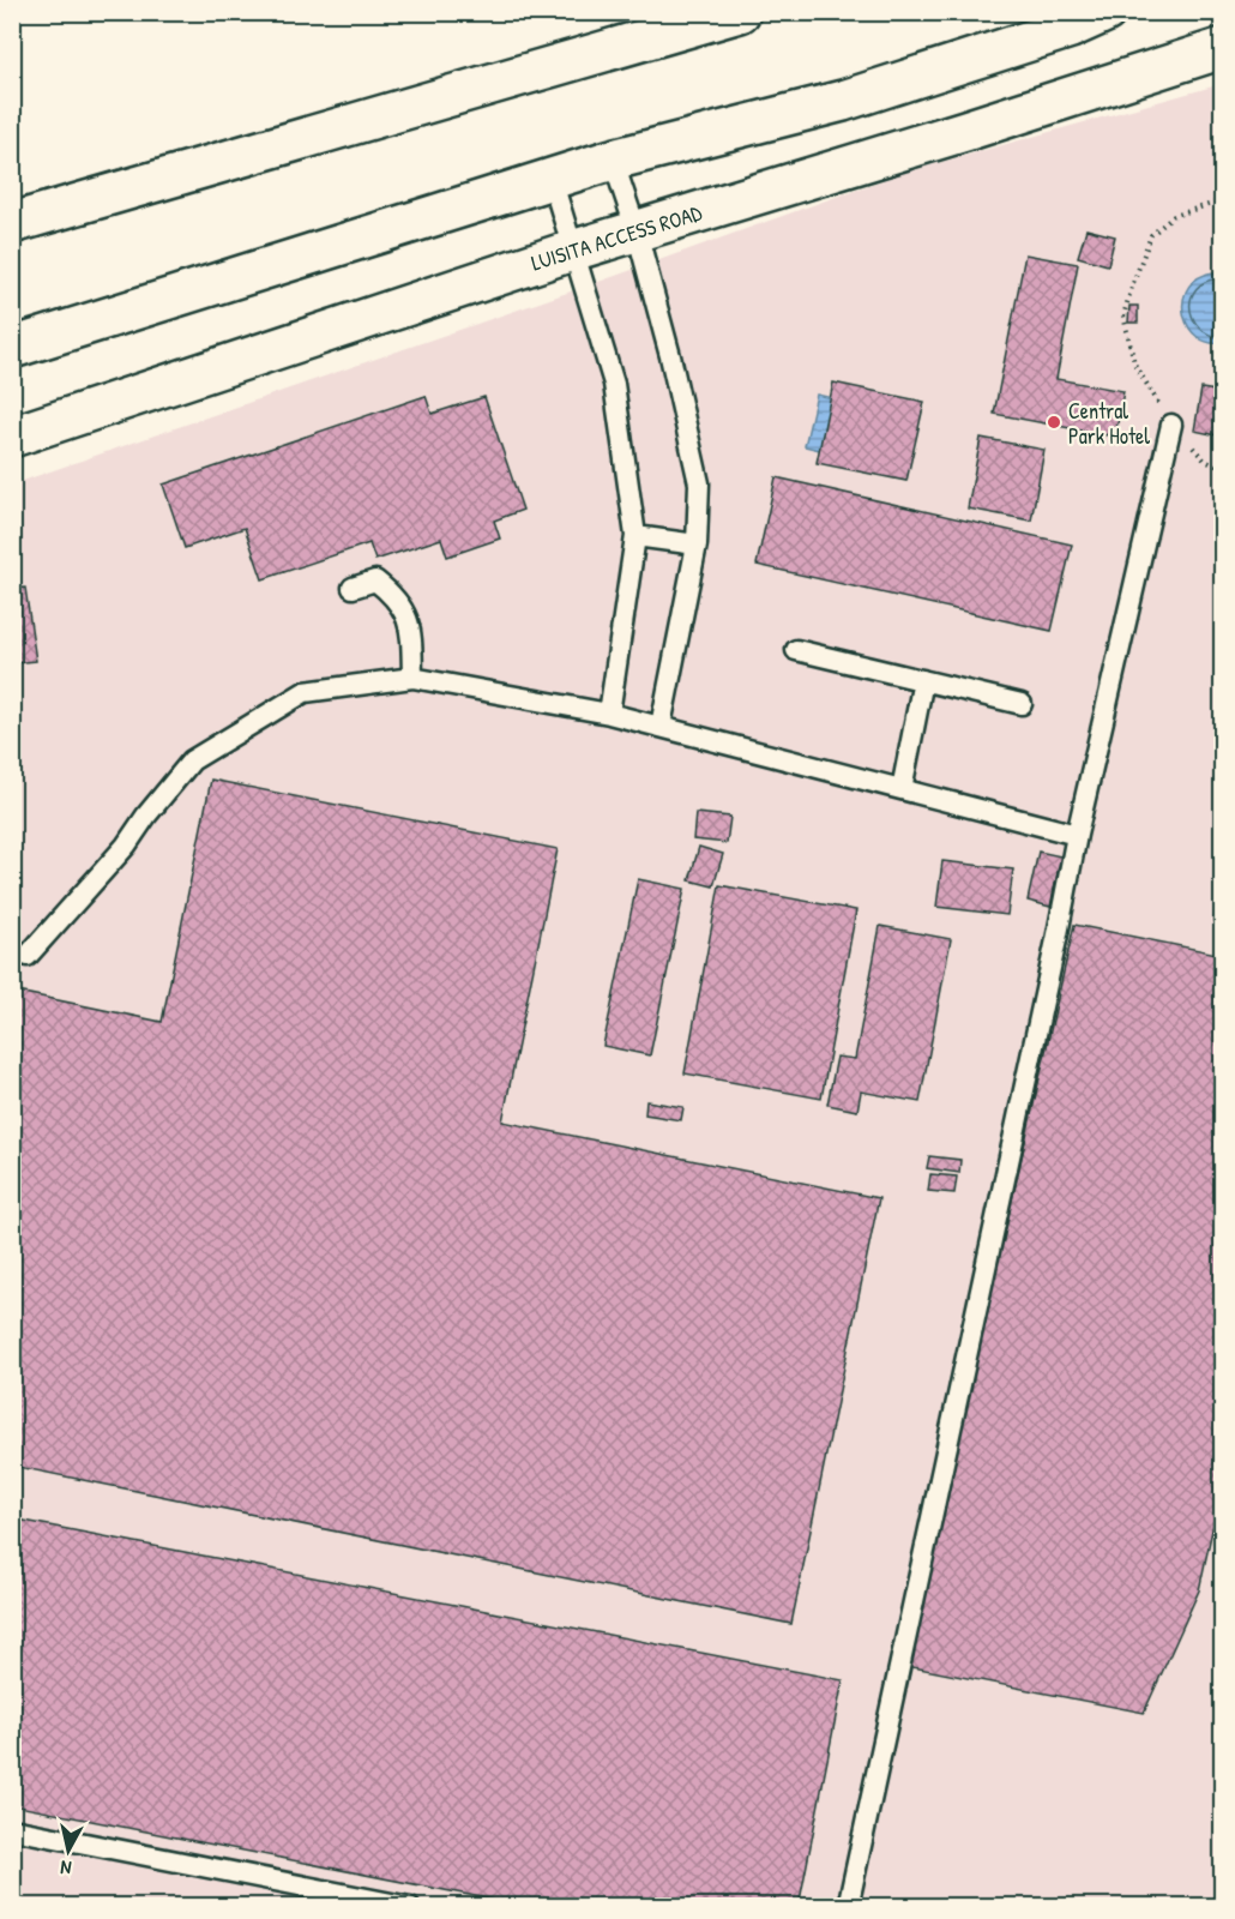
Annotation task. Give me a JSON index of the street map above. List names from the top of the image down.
{
  "streets": {
    "main road": ["LUISITA ACCESS ROAD"]
  },
  "places": ["Central Park Hotel"],
  "north": "bottom"
}
